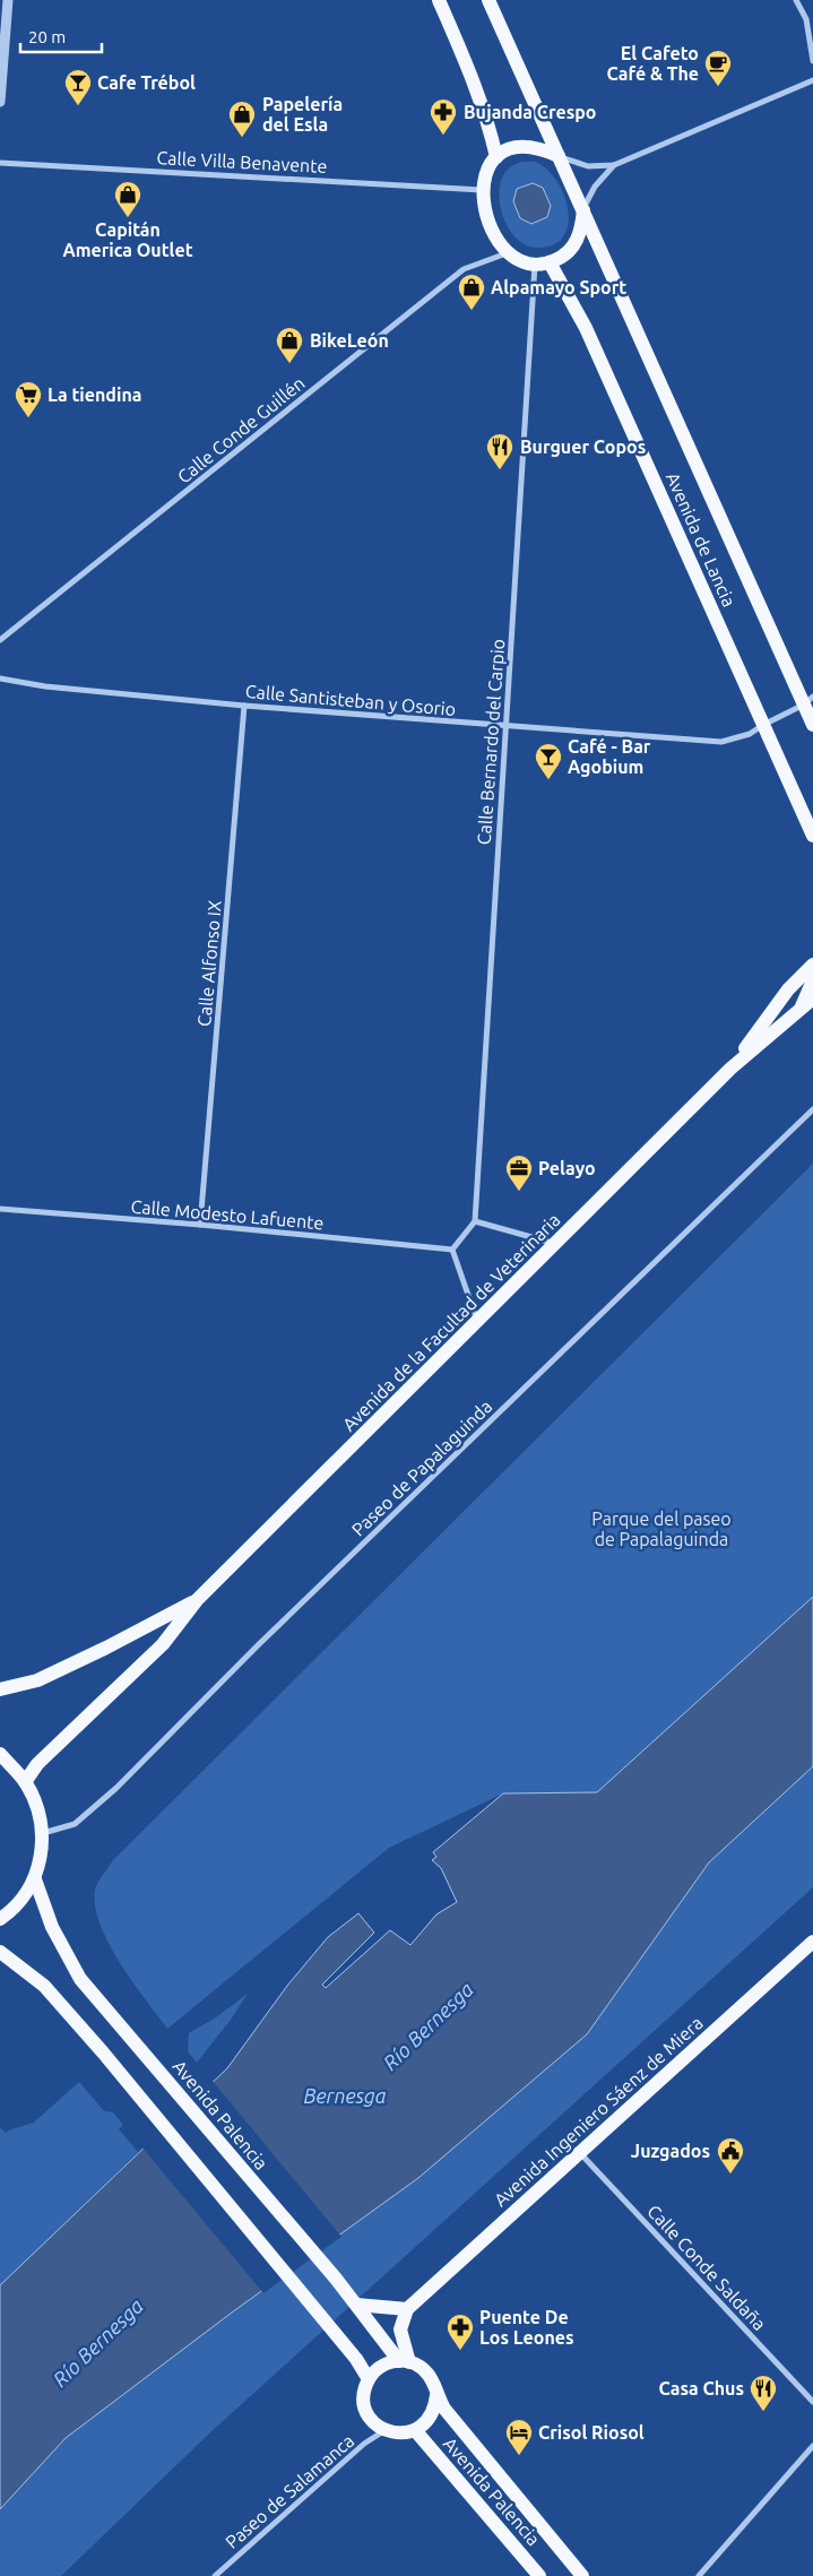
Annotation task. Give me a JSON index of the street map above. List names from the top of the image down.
{
  "streets": {
    "main road": [
      "Avenida de Lancia",
      "Avenida de la Facultad de Veterinaria",
      "Avenida Ingeniero Sáenz de Miera",
      "Avenida Palencia"
    ],
    "street": [
      "Calle Villa Benavente",
      "Calle Conde Guillén",
      "Calle Santisteban y Osorio",
      "Calle Bernardo del Carpio",
      "Calle Alfonso IX",
      "Calle Modesto Lafuente",
      "Paseo de Papalaguinda",
      "Calle Conde Saldaña",
      "Paseo de Salamanca"
    ]
  },
  "crossings": [
    ["Calle Villa Benavente", "Calle Conde Guillén"],
    ["Calle Villa Benavente", "Avenida de Lancia"],
    ["Calle Villa Benavente", "Calle Bernardo del Carpio"],
    ["Calle Conde Guillén", "Avenida de Lancia"],
    ["Calle Conde Guillén", "Calle Bernardo del Carpio"],
    ["Avenida de Lancia", "Calle Santisteban y Osorio"],
    ["Avenida de Lancia", "Calle Bernardo del Carpio"],
    ["Calle Santisteban y Osorio", "Calle Bernardo del Carpio"],
    ["Calle Santisteban y Osorio", "Calle Alfonso IX"],
    ["Calle Alfonso IX", "Calle Modesto Lafuente"],
    ["Avenida Ingeniero Sáenz de Miera", "Calle Conde Saldaña"],
    ["Avenida Palencia", "Paseo de Salamanca"]
  ],
  "water": ["Río Bernesga", "Bernesga"],
  "parks": ["Parque del paseo de Papalaguinda"],
  "places": {
    "cafe": ["El Cafeto Café & The"],
    "bar": ["Cafe Trébol", "Café - Bar Agobium"],
    "pharmacy": ["Bujanda Crespo", "Puente De Los Leones"],
    "shop": [
      "Papelería del Esla",
      "Capitán America Outlet",
      "Alpamayo Sport",
      "BikeLeón"
    ],
    "supermarket": ["La tiendina"],
    "restaurant": ["Burguer Copos", "Casa Chus"],
    "office": ["Pelayo"],
    "public building": ["Juzgados"],
    "hotel": ["Crisol Riosol"]
  },
  "scale_bar": "20 m"
}
